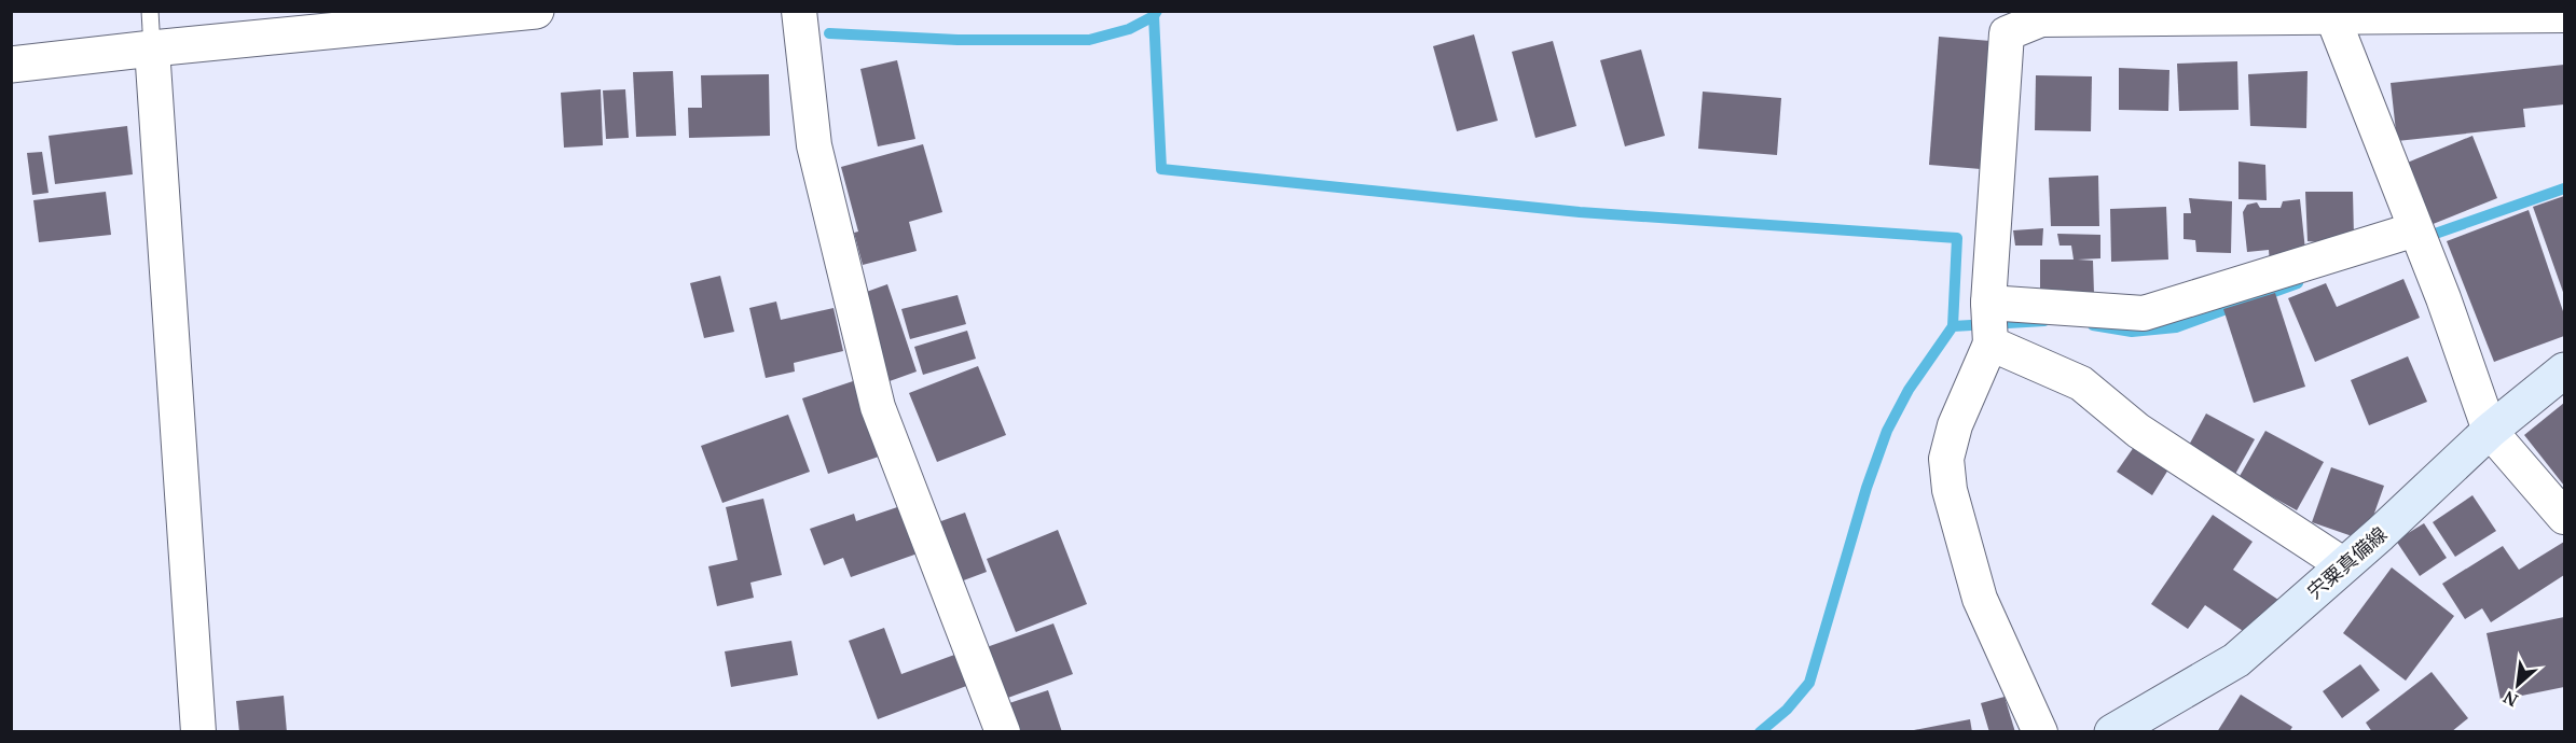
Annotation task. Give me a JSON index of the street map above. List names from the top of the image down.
{
  "streets": {
    "main road": ["宍粟真備線"]
  },
  "north": "bottom left"
}
